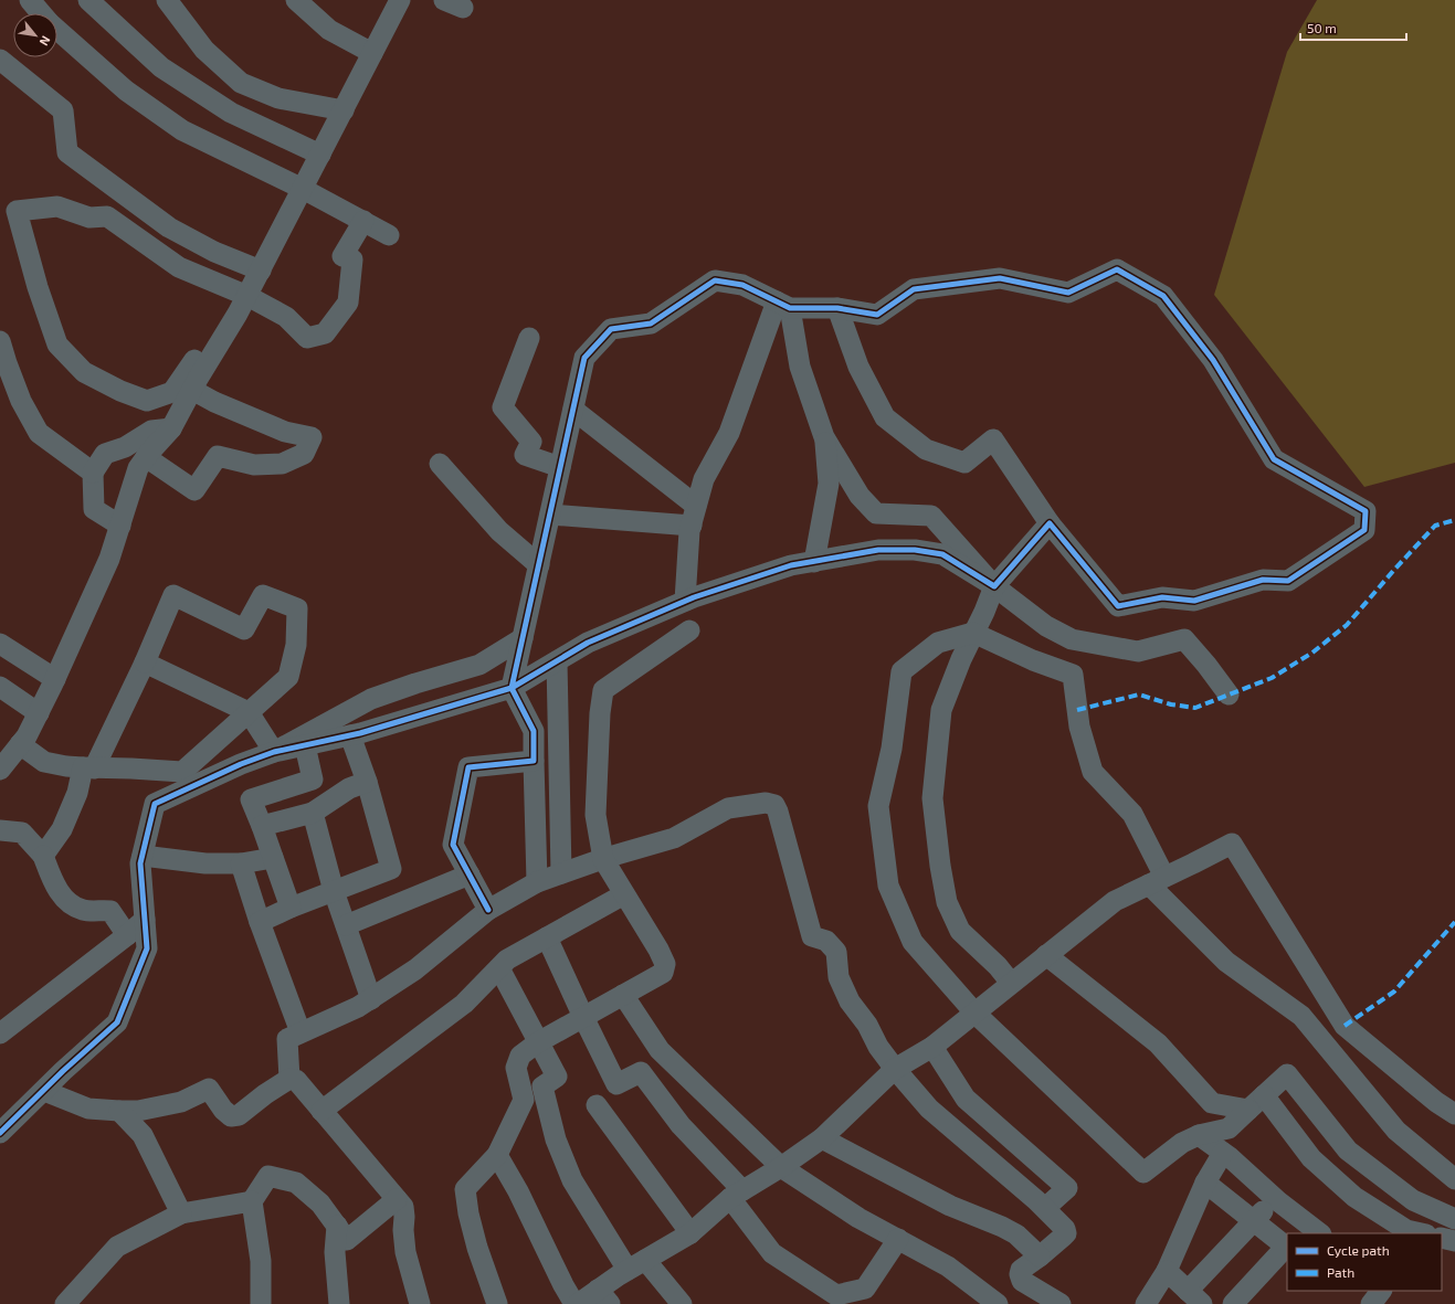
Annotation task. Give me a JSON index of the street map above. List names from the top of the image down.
{
  "legend": ["Cycle path", "Path"],
  "scale_bar": "50 m",
  "north": "bottom right"
}
